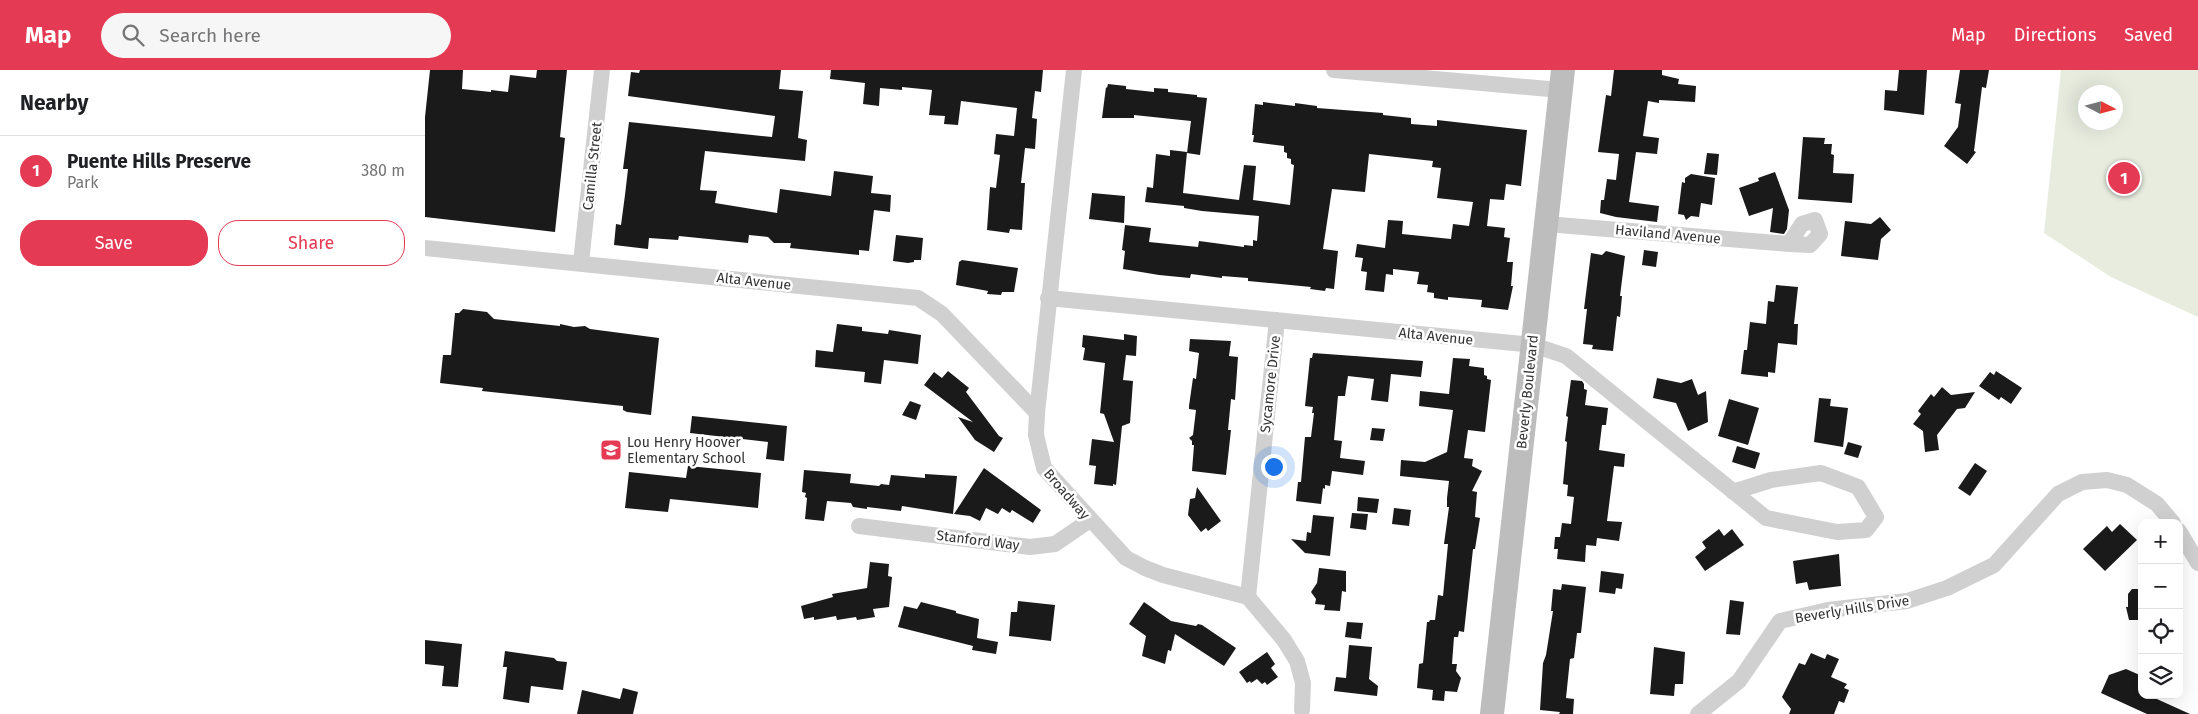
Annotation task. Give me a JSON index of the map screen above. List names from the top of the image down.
{
  "streets": {
    "street": [
      "Camilla Street",
      "Haviland Avenue",
      "Alta Avenue",
      "Sycamore Drive",
      "Beverly Boulevard",
      "Broadway",
      "Stanford Way",
      "Beverly Hills Drive"
    ]
  },
  "crossings": [
    ["Camilla Street", "Alta Avenue"],
    ["Haviland Avenue", "Beverly Boulevard"],
    ["Alta Avenue", "Sycamore Drive"],
    ["Alta Avenue", "Beverly Boulevard"],
    ["Alta Avenue", "Broadway"],
    ["Sycamore Drive", "Broadway"],
    ["Broadway", "Stanford Way"]
  ],
  "places": {
    "school or university": ["Lou Henry Hoover Elementary School"]
  },
  "north": "right",
  "page": {
    "header": "Map",
    "search": "Search here",
    "nav": ["Map", "Directions", "Saved"],
    "heading": "Nearby",
    "list": [
      {
        "mark": "1",
        "name": "Puente Hills Preserve",
        "note": "Park",
        "value": "380 m"
      }
    ],
    "pins": "1",
    "buttons": ["Save", "Share"],
    "map_buttons": ["+", "−"]
  }
}
